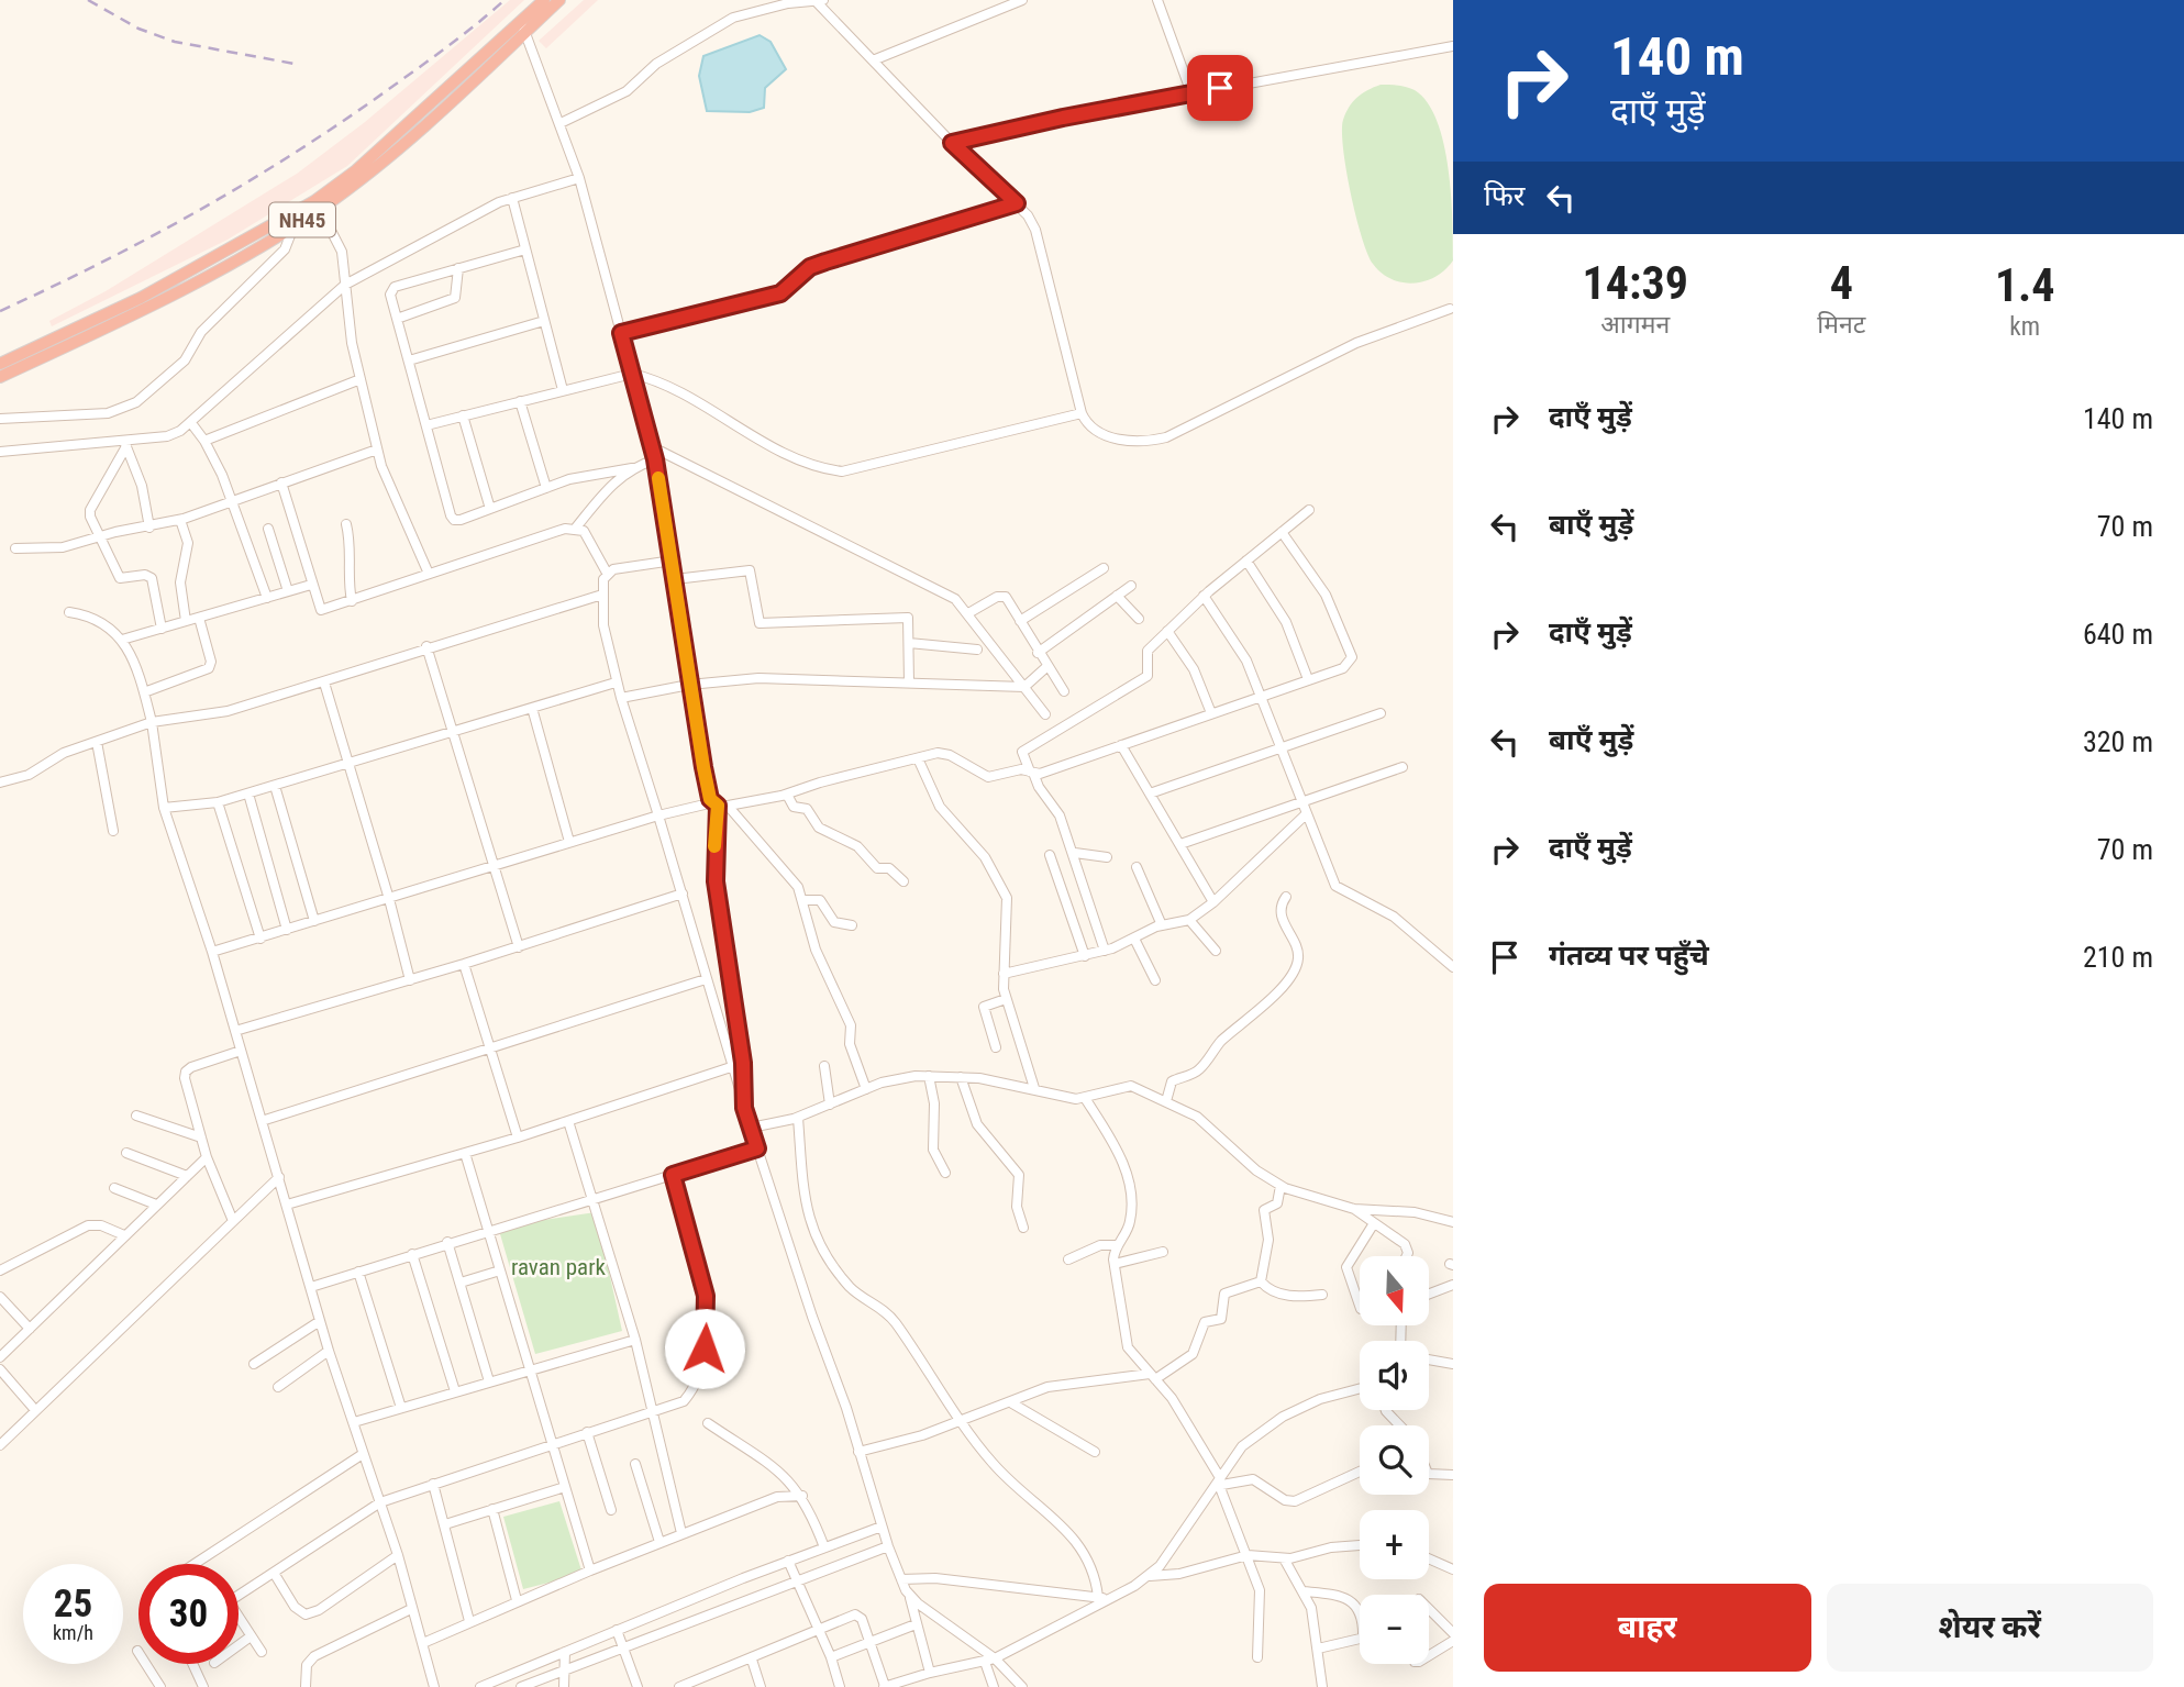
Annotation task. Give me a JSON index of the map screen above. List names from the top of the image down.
{
  "streets": {
    "highway": ["NH45"]
  },
  "parks": ["ravan park"],
  "north": "bottom",
  "page": {
    "turn": ["140 m", "दाएँ मुड़ें"],
    "then": "फिर",
    "eta": [
      "14:39",
      "आगमन",
      "4",
      "मिनट",
      "1.4",
      "km"
    ],
    "list": [
      {
        "name": "दाएँ मुड़ें",
        "value": "140 m"
      },
      {
        "name": "बाएँ मुड़ें",
        "value": "70 m"
      },
      {
        "name": "दाएँ मुड़ें",
        "value": "640 m"
      },
      {
        "name": "बाएँ मुड़ें",
        "value": "320 m"
      },
      {
        "name": "दाएँ मुड़ें",
        "value": "70 m"
      },
      {
        "name": "गंतव्य पर पहुँचे",
        "value": "210 m"
      }
    ],
    "map_buttons": ["+", "−"],
    "speed": "25 km/h",
    "limit": "30",
    "buttons": ["बाहर", "शेयर करें"]
  }
}
